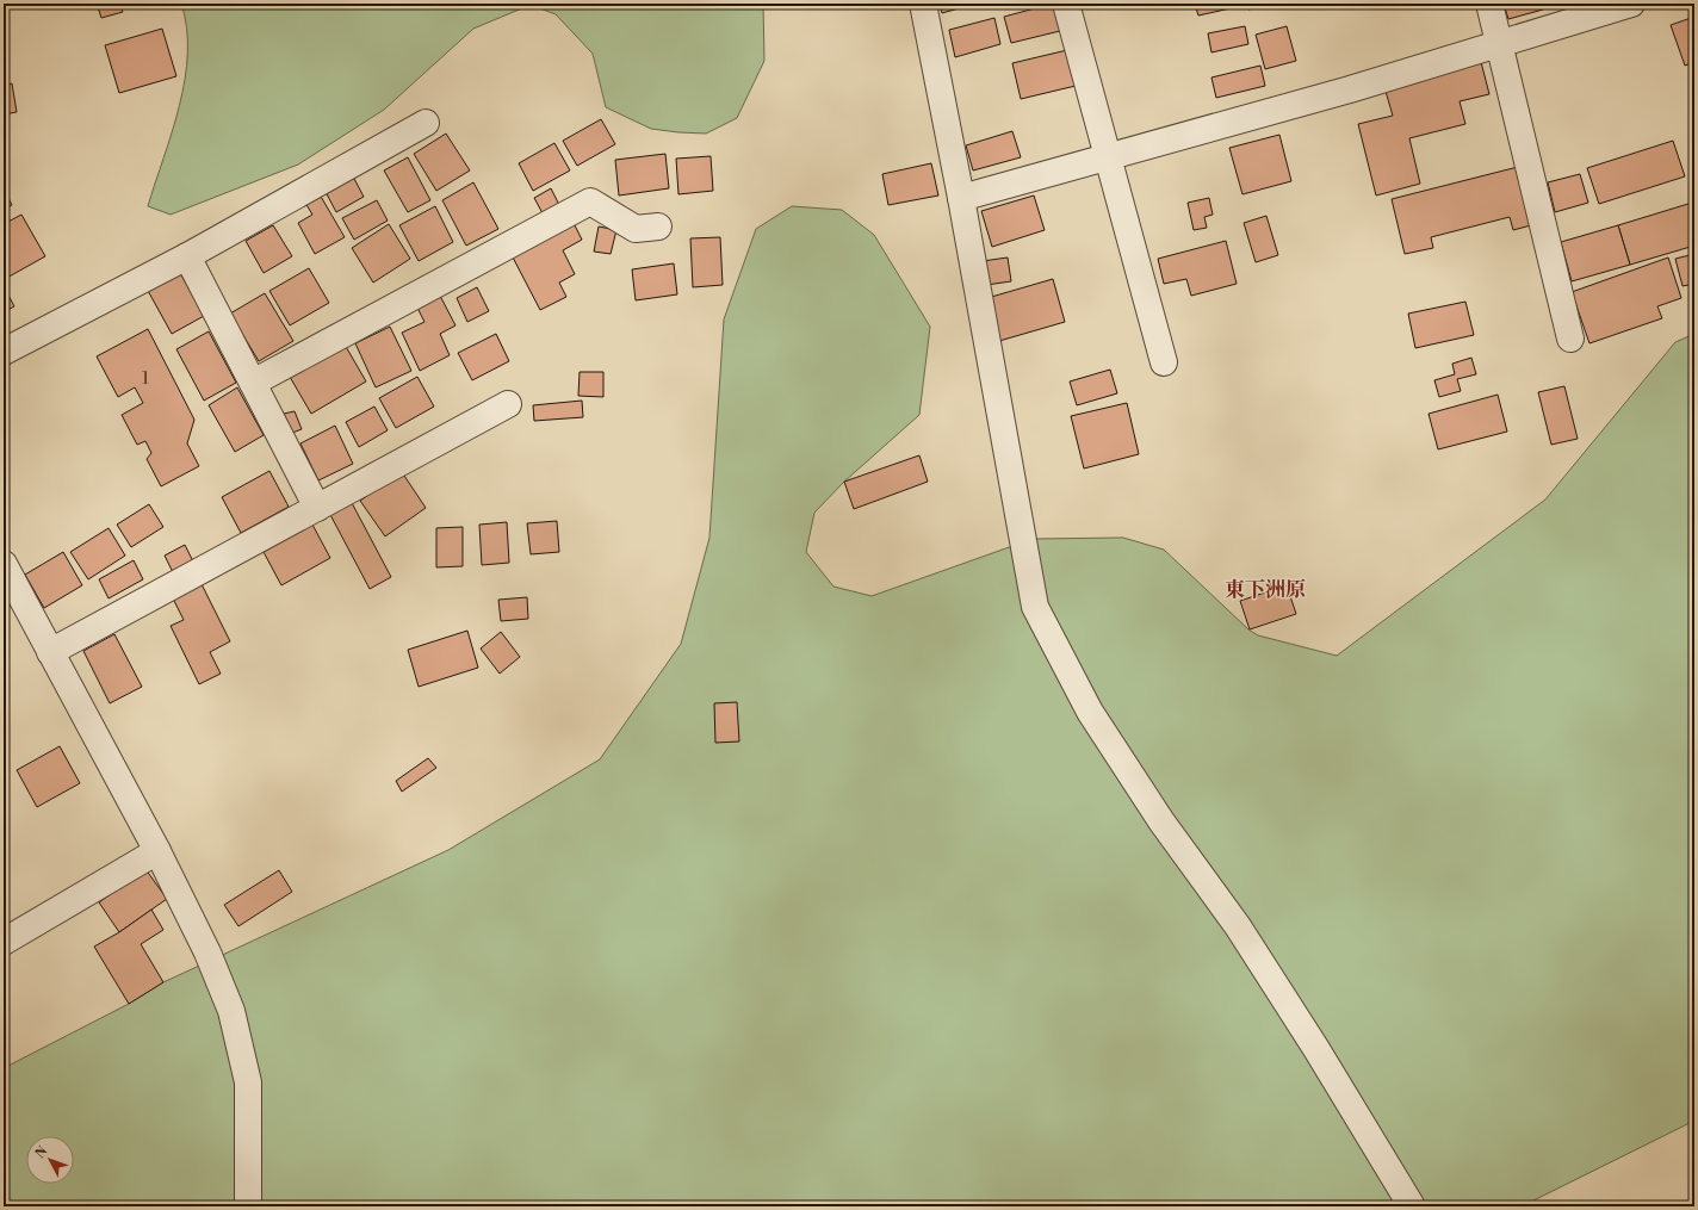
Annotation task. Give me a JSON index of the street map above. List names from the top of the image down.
{
  "districts": ["東下洲原"],
  "house_numbers": ["1"],
  "north": "top left"
}
